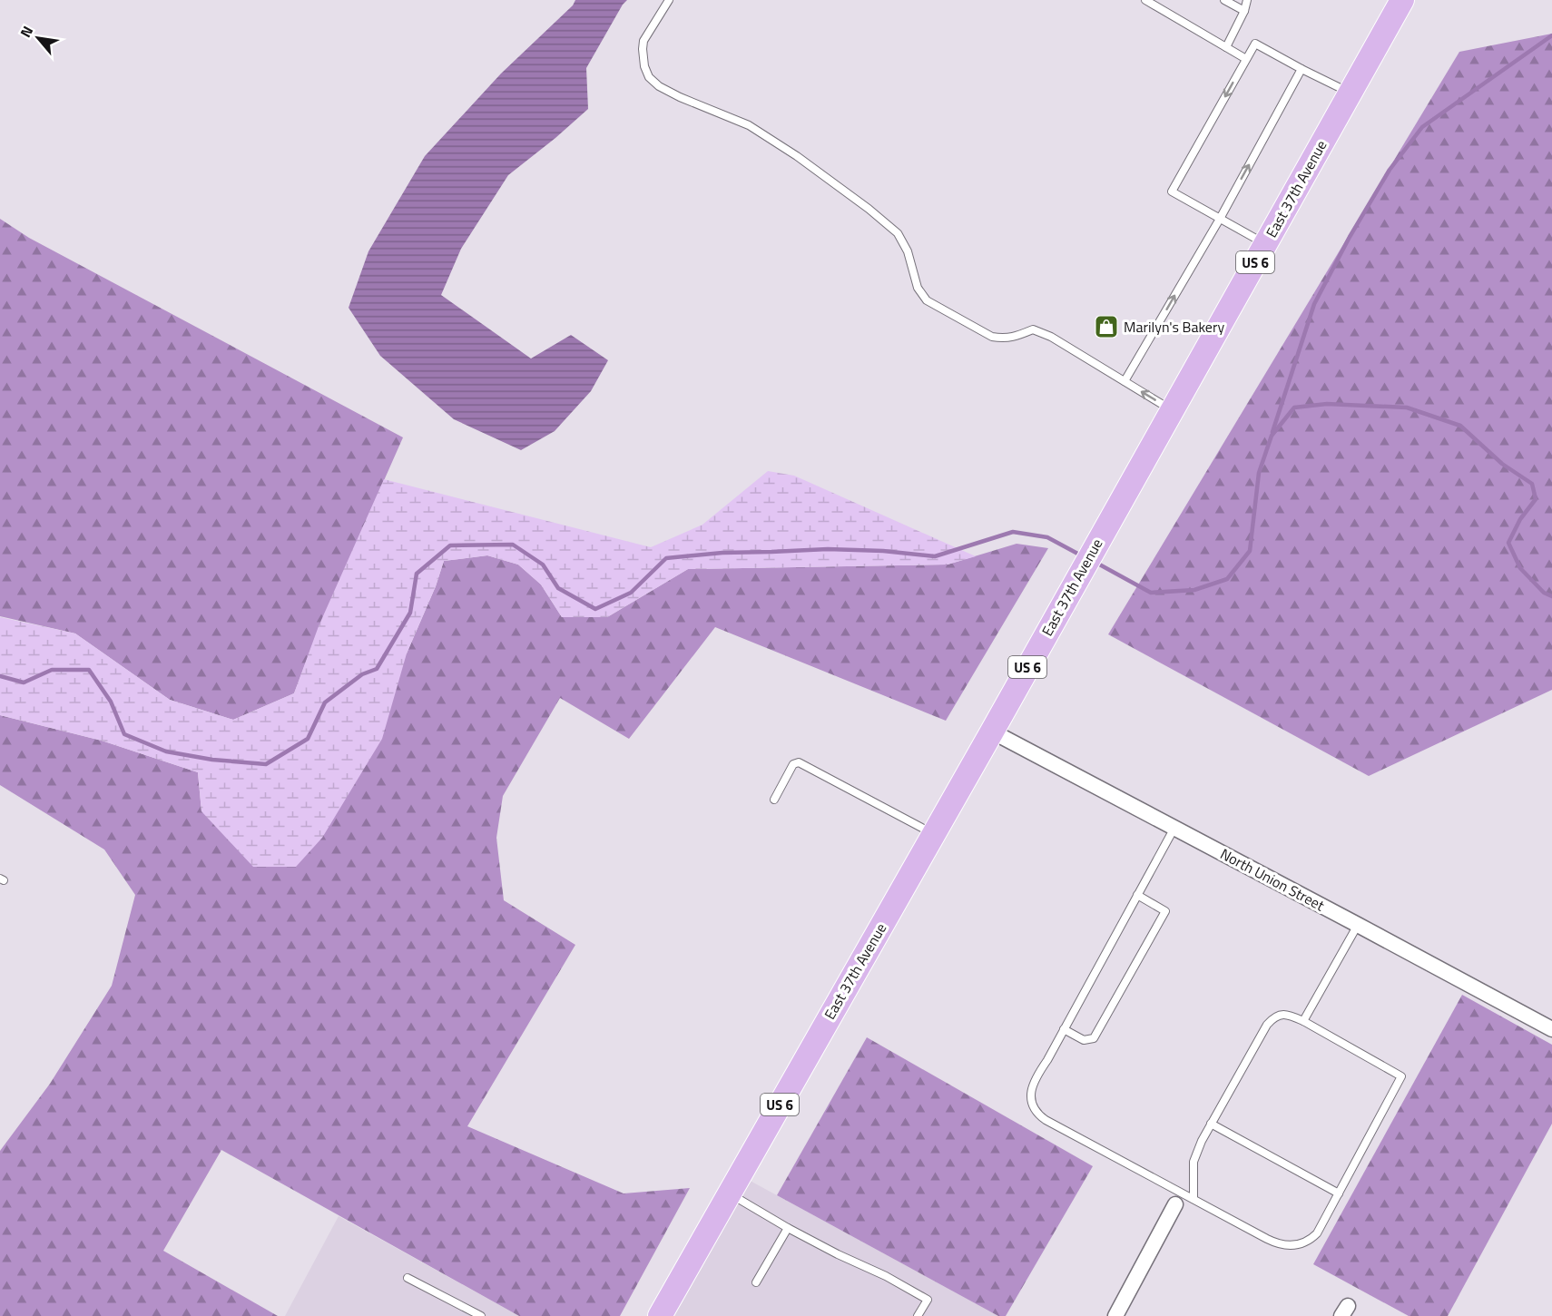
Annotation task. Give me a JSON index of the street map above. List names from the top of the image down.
{
  "streets": {
    "main road": ["East 37th Avenue", "US 6"],
    "street": ["North Union Street"]
  },
  "crossings": [
    ["East 37th Avenue", "North Union Street"]
  ],
  "places": {
    "shop": ["Marilyn's Bakery"]
  },
  "north": "top left"
}
